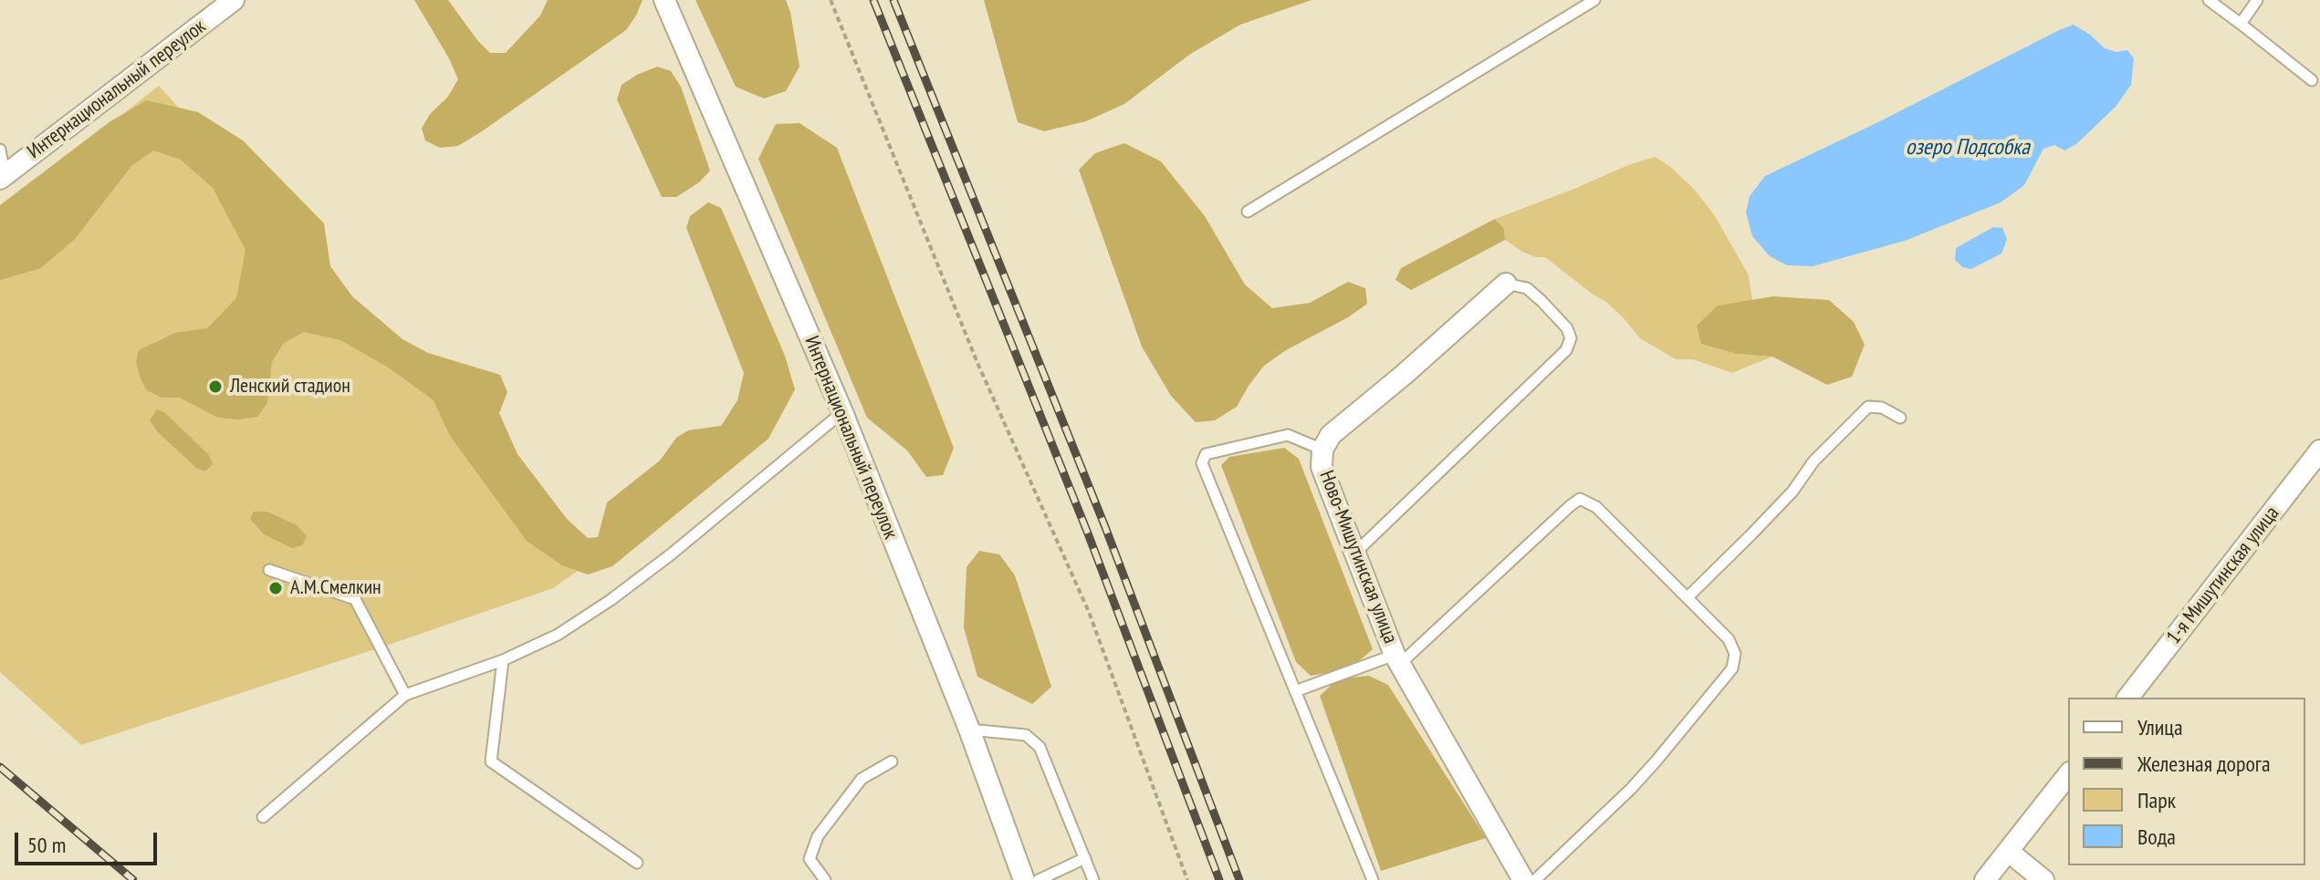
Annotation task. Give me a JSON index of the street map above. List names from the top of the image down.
{
  "streets": {
    "street": ["Интернациональный переулок", "Ново-Мишутинская улица", "1-я Мишутинская улица"]
  },
  "water": ["озеро Подсобка"],
  "places": ["Ленский стадион", "А.М.Смелкин"],
  "legend": [
    "Улица",
    "Железная дорога",
    "Парк",
    "Вода"
  ],
  "scale_bar": "50 m"
}
